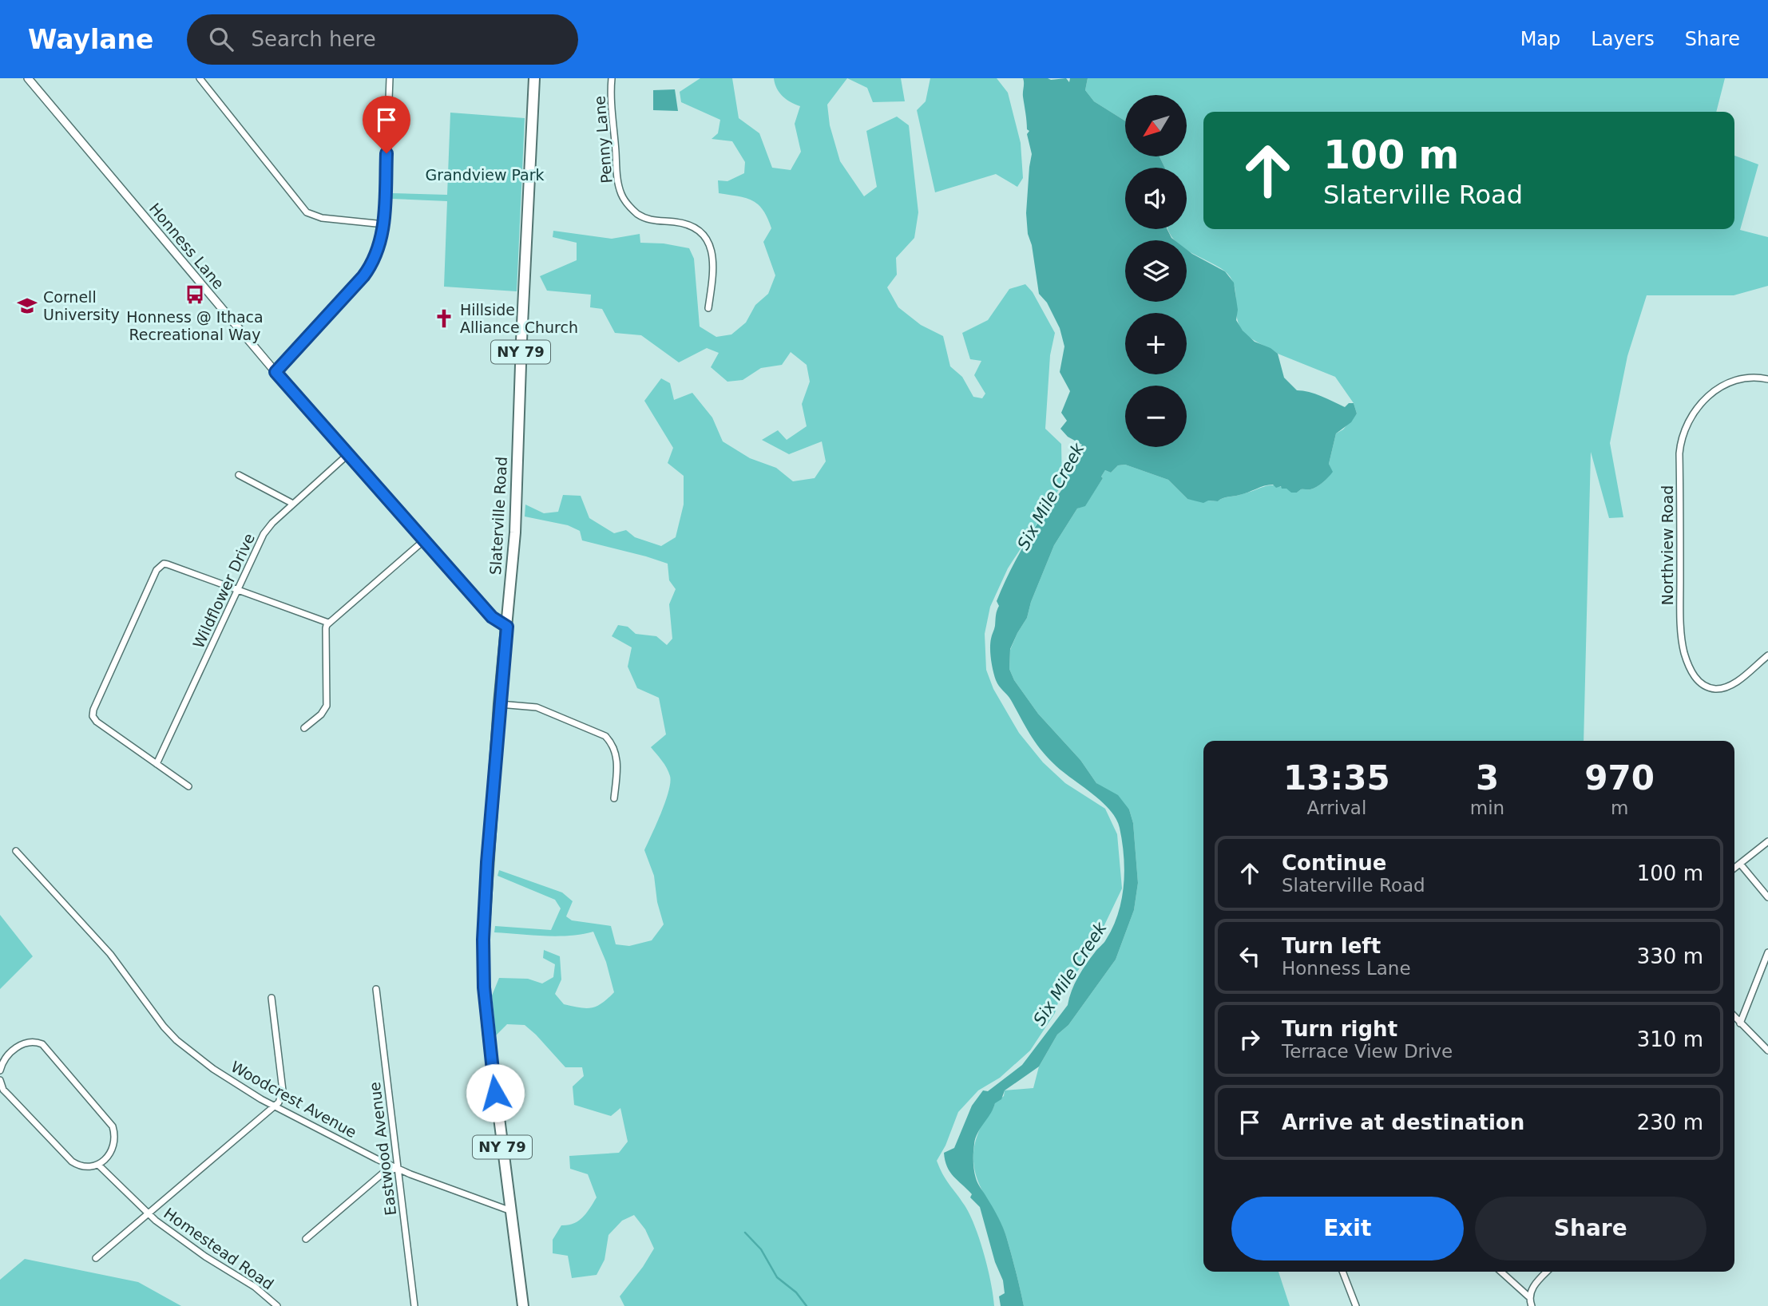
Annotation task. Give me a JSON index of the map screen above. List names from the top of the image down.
{
  "streets": {
    "highway": ["NY 79", "Slaterville Road"],
    "street": [
      "Penny Lane",
      "Honness Lane",
      "Northview Road",
      "Wildflower Drive",
      "Woodcrest Avenue",
      "Eastwood Avenue",
      "Homestead Road"
    ]
  },
  "crossings": [
    ["Honness Lane", "Slaterville Road"],
    ["Honness Lane", "Wildflower Drive"],
    ["NY 79", "Slaterville Road"],
    ["NY 79", "Woodcrest Avenue"],
    ["Slaterville Road", "Woodcrest Avenue"],
    ["Woodcrest Avenue", "Eastwood Avenue"]
  ],
  "water": ["Six Mile Creek"],
  "parks": ["Grandview Park"],
  "places": {
    "bus stop": ["Honness @ Ithaca Recreational Way"],
    "school or university": ["Cornell University"],
    "church": ["Hillside Alliance Church"]
  },
  "north": "bottom left",
  "page": {
    "header": "Waylane",
    "search": "Search here",
    "nav": ["Map", "Layers", "Share"],
    "map_buttons": ["+", "−"],
    "turn": ["100 m", "Slaterville Road"],
    "eta": [
      "13:35",
      "Arrival",
      "3",
      "min",
      "970",
      "m"
    ],
    "list": [
      {
        "name": "Continue",
        "note": "Slaterville Road",
        "value": "100 m"
      },
      {
        "name": "Turn left",
        "note": "Honness Lane",
        "value": "330 m"
      },
      {
        "name": "Turn right",
        "note": "Terrace View Drive",
        "value": "310 m"
      },
      {
        "name": "Arrive at destination",
        "value": "230 m"
      }
    ],
    "buttons": ["Exit", "Share"]
  }
}
